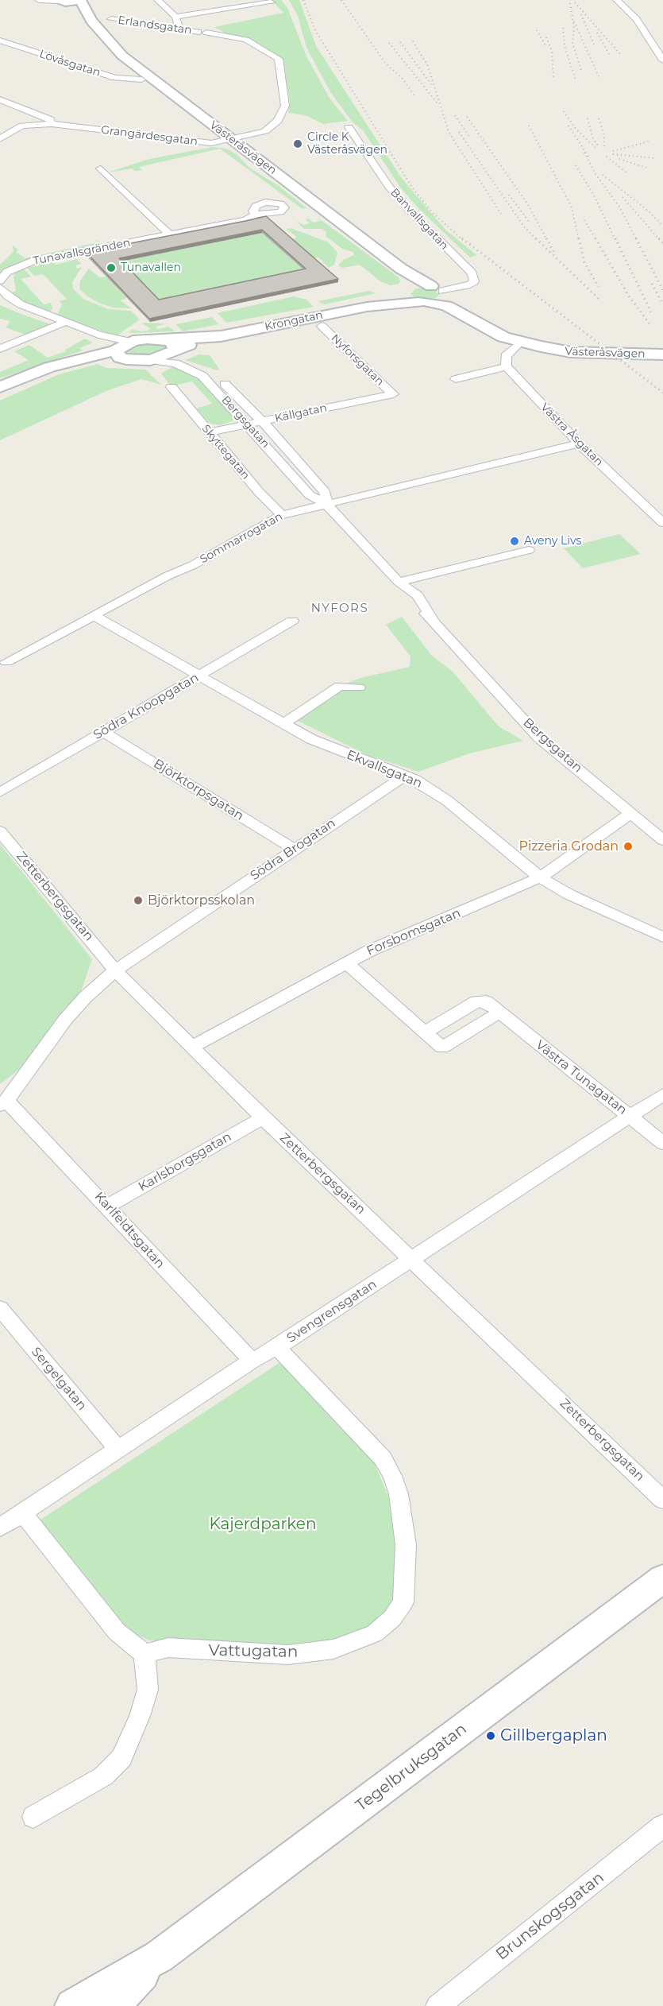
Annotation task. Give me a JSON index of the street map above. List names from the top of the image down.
{
  "streets": {
    "street": [
      "Erlandsgatan",
      "Lövåsgatan",
      "Grangärdesgatan",
      "Västeråsvägen",
      "Banvallsgatan",
      "Tunavallsgränden",
      "Krongatan",
      "Nyforsgatan",
      "Källgatan",
      "Bergsgatan",
      "Västra Åsgatan",
      "Skyttegatan",
      "Sommarrogatan",
      "Södra Knoopgatan",
      "Ekvallsgatan",
      "Björktorpsgatan",
      "Södra Brogatan",
      "Zetterbergsgatan",
      "Forsbomsgatan",
      "Västra Tunagatan",
      "Karlsborgsgatan",
      "Karlfeldtsgatan",
      "Svengrensgatan",
      "Sergelgatan",
      "Vattugatan",
      "Tegelbruksgatan",
      "Brunskogsgatan"
    ]
  },
  "crossings": [
    ["Erlandsgatan", "Grangärdesgatan"],
    ["Erlandsgatan", "Västeråsvägen"],
    ["Grangärdesgatan", "Västeråsvägen"],
    ["Västeråsvägen", "Banvallsgatan"],
    ["Västeråsvägen", "Krongatan"],
    ["Banvallsgatan", "Krongatan"],
    ["Krongatan", "Bergsgatan"],
    ["Nyforsgatan", "Källgatan"],
    ["Källgatan", "Bergsgatan"],
    ["Källgatan", "Skyttegatan"],
    ["Bergsgatan", "Sommarrogatan"],
    ["Bergsgatan", "Forsbomsgatan"],
    ["Västra Åsgatan", "Sommarrogatan"],
    ["Skyttegatan", "Sommarrogatan"],
    ["Sommarrogatan", "Ekvallsgatan"],
    ["Södra Knoopgatan", "Ekvallsgatan"],
    ["Södra Knoopgatan", "Björktorpsgatan"],
    ["Ekvallsgatan", "Södra Brogatan"],
    ["Ekvallsgatan", "Forsbomsgatan"],
    ["Björktorpsgatan", "Södra Brogatan"],
    ["Södra Brogatan", "Zetterbergsgatan"],
    ["Södra Brogatan", "Karlfeldtsgatan"],
    ["Zetterbergsgatan", "Forsbomsgatan"],
    ["Zetterbergsgatan", "Karlsborgsgatan"],
    ["Zetterbergsgatan", "Svengrensgatan"],
    ["Forsbomsgatan", "Västra Tunagatan"],
    ["Västra Tunagatan", "Svengrensgatan"],
    ["Karlsborgsgatan", "Karlfeldtsgatan"],
    ["Karlfeldtsgatan", "Svengrensgatan"],
    ["Svengrensgatan", "Sergelgatan"],
    ["Svengrensgatan", "Vattugatan"]
  ],
  "districts": ["NYFORS"],
  "parks": ["Kajerdparken"],
  "places": [
    "Circle K Västeråsvägen",
    "Tunavallen",
    "Aveny Livs",
    "Pizzeria Grodan",
    "Björktorpsskolan",
    "Gillbergaplan"
  ]
}
